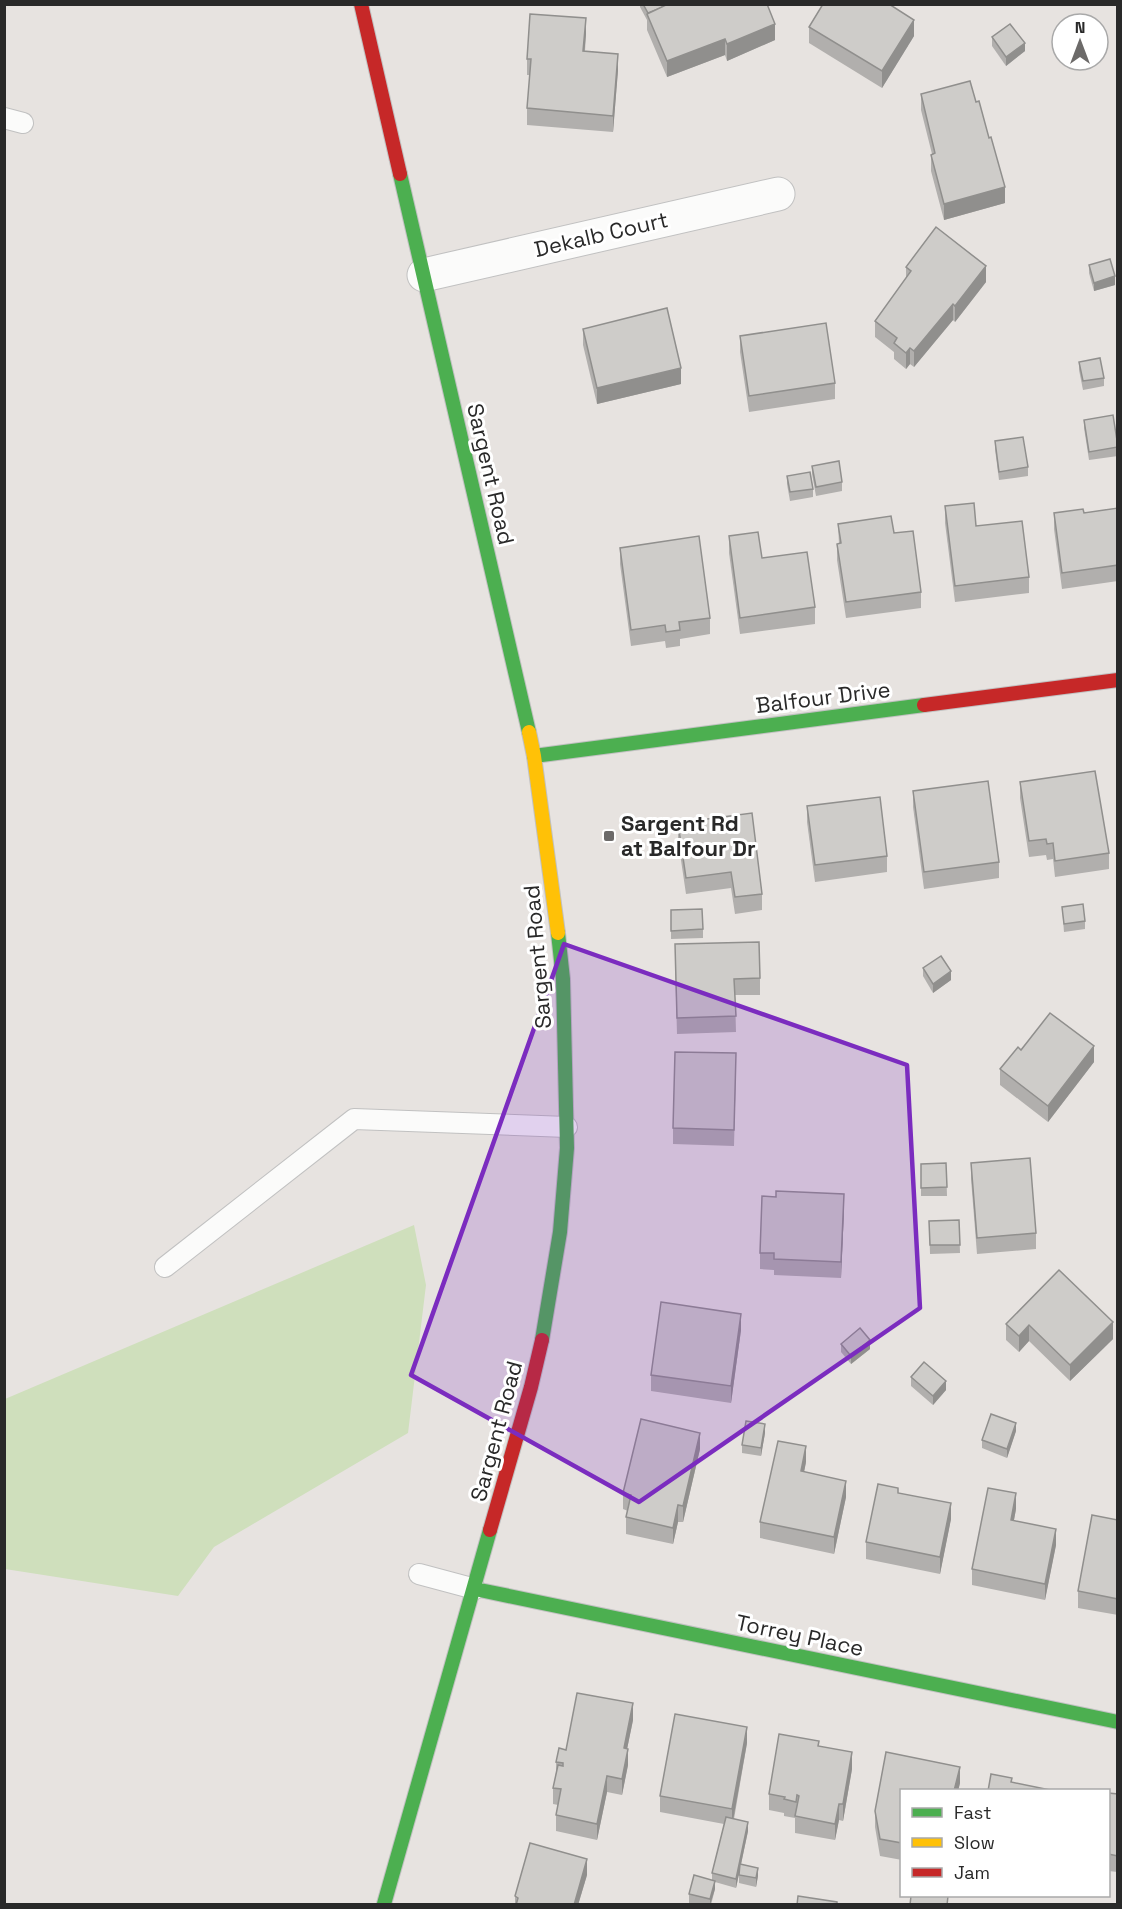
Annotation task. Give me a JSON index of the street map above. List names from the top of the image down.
{
  "streets": {
    "main road": ["Sargent Road", "Balfour Drive", "Torrey Place"],
    "street": ["Dekalb Court"]
  },
  "crossings": [
    ["Dekalb Court", "Sargent Road"],
    ["Sargent Road", "Balfour Drive"],
    ["Sargent Road", "Torrey Place"]
  ],
  "places": {
    "transit": ["Sargent Rd at Balfour Dr"]
  },
  "legend": ["Fast", "Slow", "Jam"],
  "north": "top"
}
